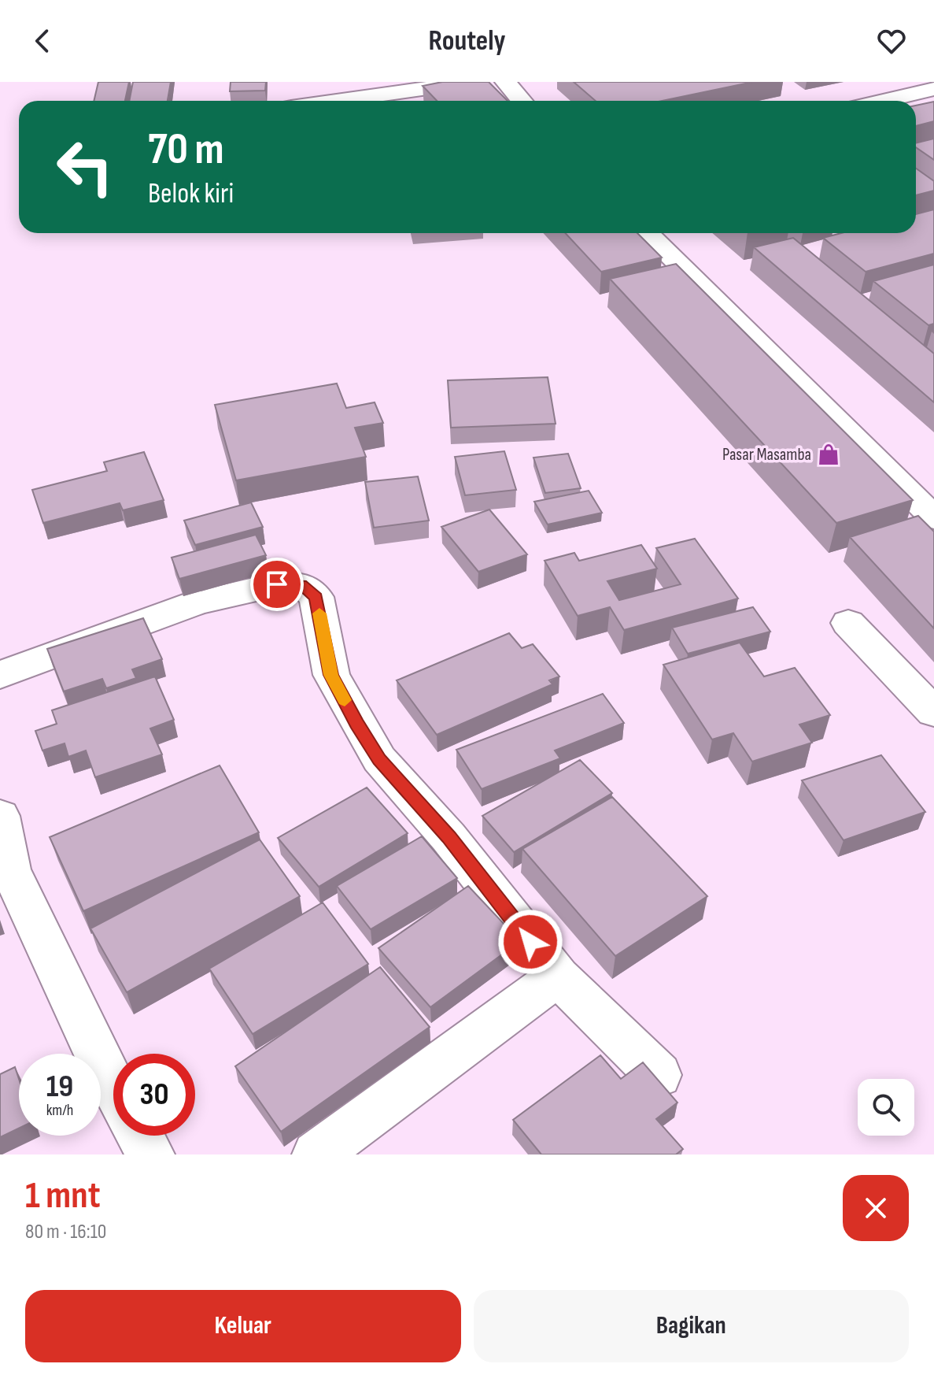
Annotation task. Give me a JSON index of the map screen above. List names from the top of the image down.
{
  "places": {
    "shop": ["Pasar Masamba"]
  },
  "page": {
    "header": "Routely",
    "turn": ["70 m", "Belok kiri"],
    "speed": "19 km/h",
    "limit": "30",
    "heading": ["1 mnt", "80 m · 16:10"],
    "buttons": ["Keluar", "Bagikan"]
  }
}
